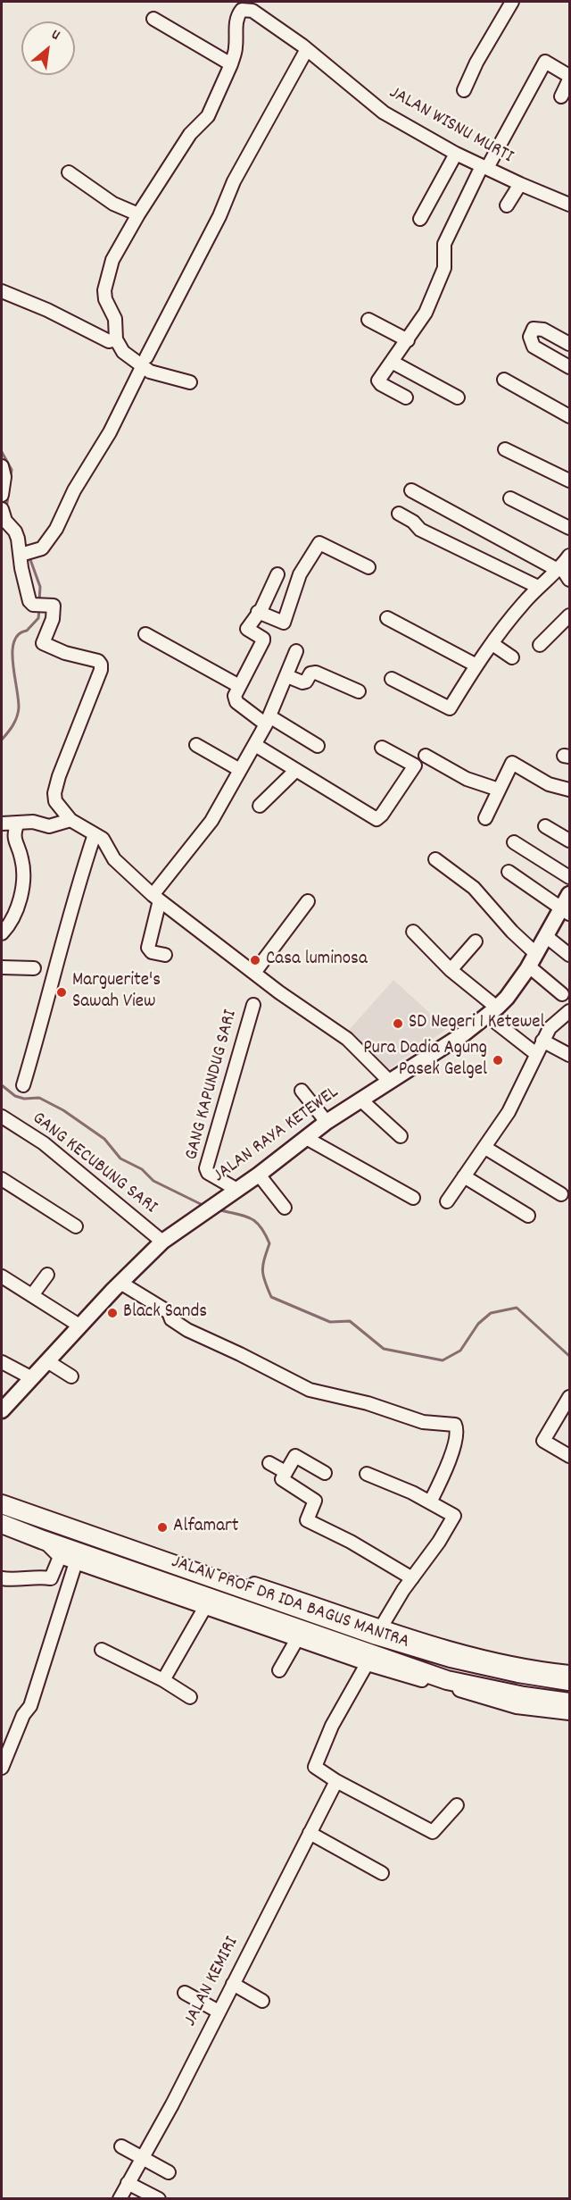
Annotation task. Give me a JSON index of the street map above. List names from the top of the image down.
{
  "streets": {
    "highway": ["JALAN PROF DR IDA BAGUS MANTRA"],
    "main road": ["JALAN RAYA KETEWEL"],
    "street": [
      "JALAN WISNU MURTI",
      "GANG KAPUNDUG SARI",
      "GANG KECUBUNG SARI",
      "JALAN KEMIRI"
    ]
  },
  "crossings": [
    ["GANG KAPUNDUG SARI", "JALAN RAYA KETEWEL"],
    ["JALAN RAYA KETEWEL", "GANG KECUBUNG SARI"]
  ],
  "places": [
    "Casa luminosa",
    "Marguerite's Sawah View",
    "SD Negeri 1 Ketewel",
    "Pura Dadia Agung Pasek Gelgel",
    "Black Sands",
    "Alfamart"
  ],
  "north": "top right"
}
